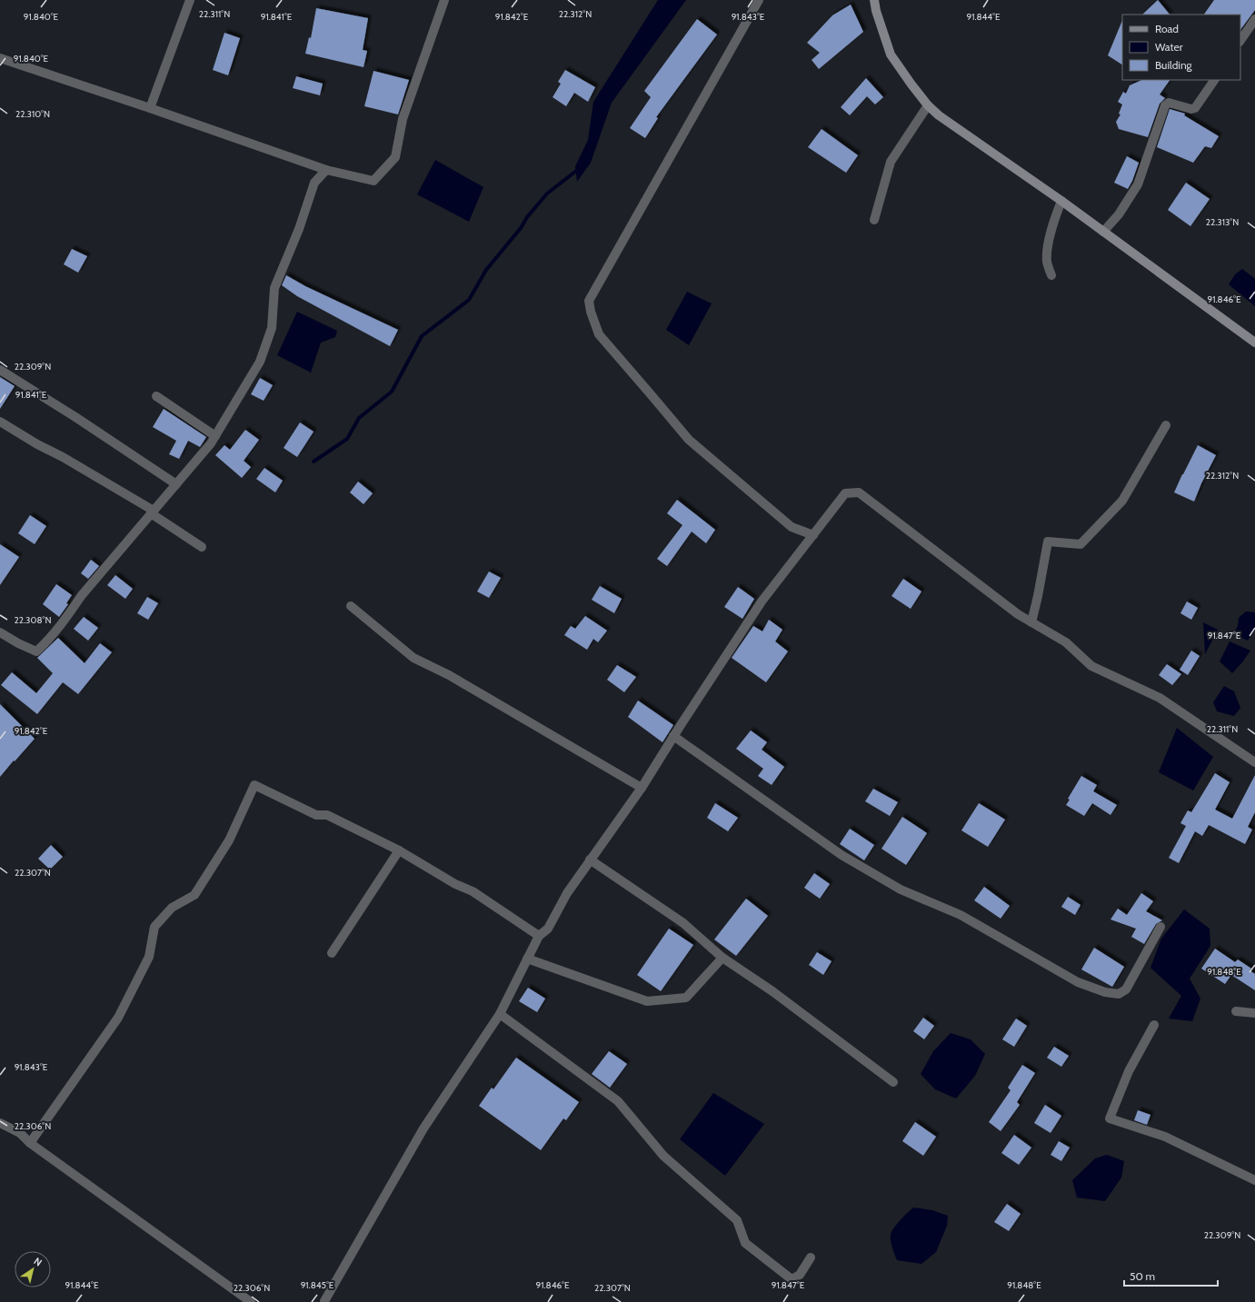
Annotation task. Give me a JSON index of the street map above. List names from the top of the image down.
{
  "legend": ["Road", "Water", "Building"],
  "scale_bar": "50 m",
  "north": "top right",
  "coordinates": [
    "22.311°N",
    "22.312°N",
    "91.840°E",
    "91.841°E",
    "91.842°E",
    "91.843°E",
    "91.844°E",
    "22.310°N",
    "22.313°N",
    "91.846°E",
    "22.309°N",
    "22.308°N",
    "91.847°E",
    "22.307°N",
    "91.848°E",
    "22.306°N",
    "91.845°E"
  ]
}
